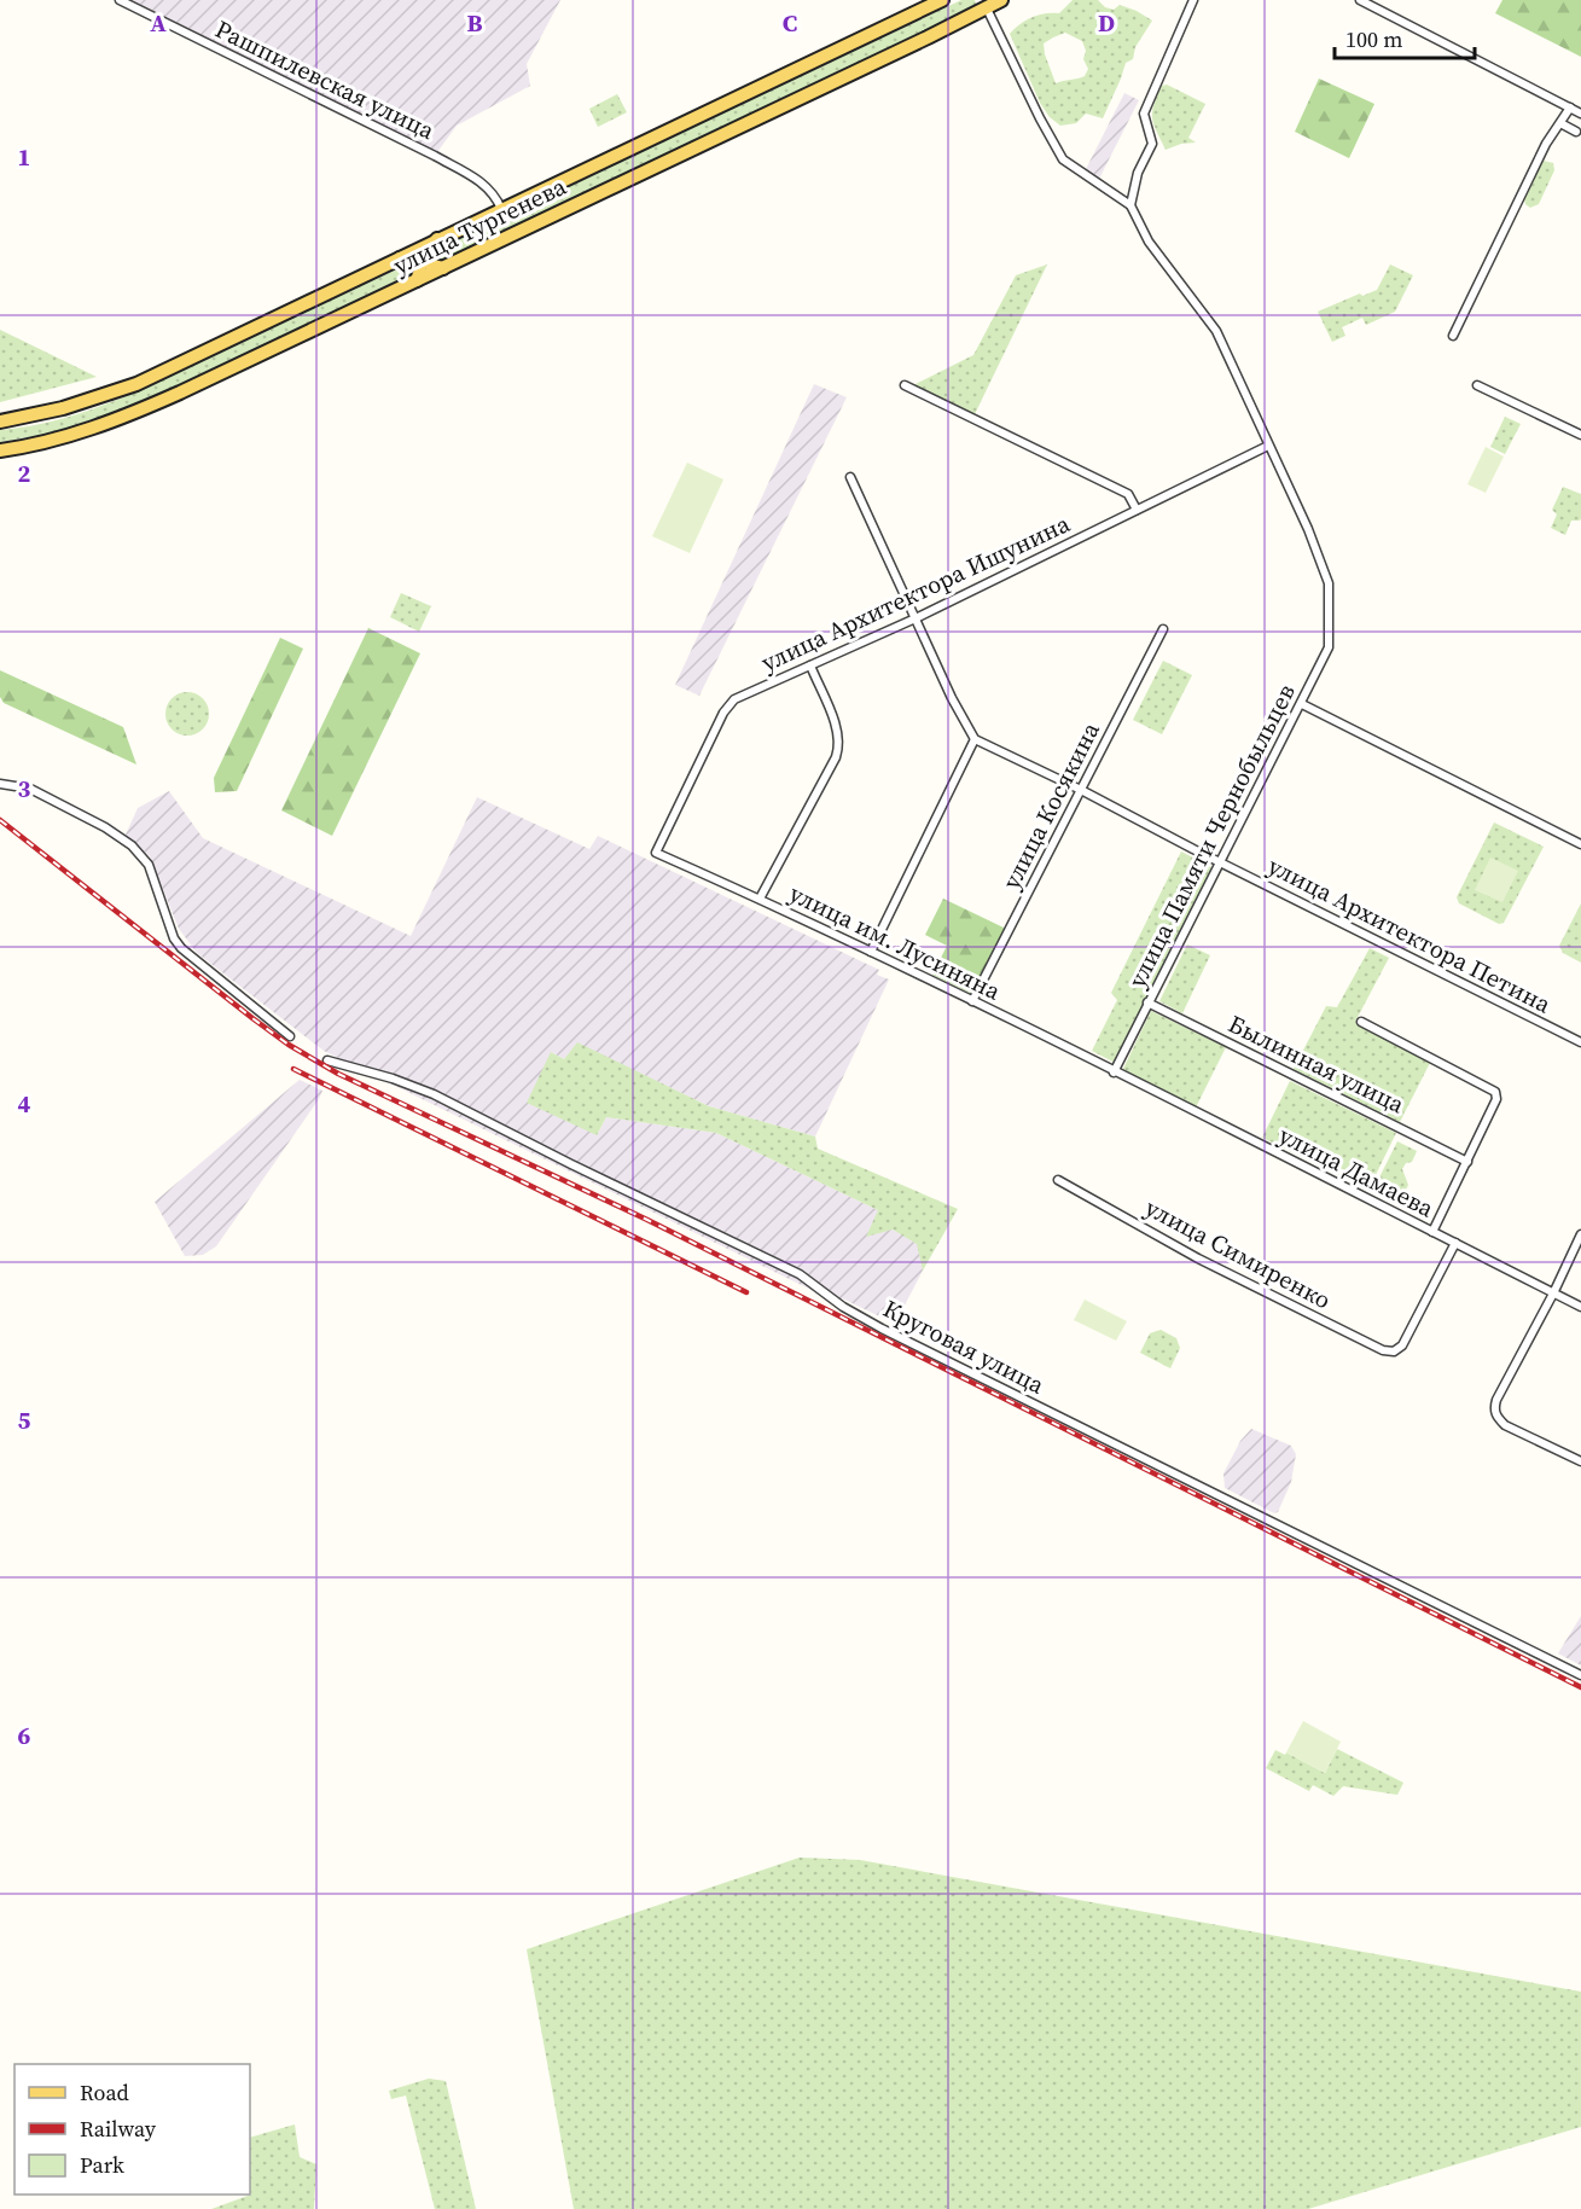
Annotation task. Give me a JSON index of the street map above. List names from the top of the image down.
{
  "streets": {
    "main road": ["улица Тургенева"],
    "street": [
      "Рашпилевская улица",
      "улица Архитектора Ишунина",
      "улица Косякина",
      "улица Памяти Чернобыльцев",
      "улица Архитектора Петина",
      "улица им. Лусиняна",
      "Былинная улица",
      "улица Дамаева",
      "улица Симиренко",
      "Круговая улица"
    ]
  },
  "crossings": [
    ["Рашпилевская улица", "улица Тургенева"],
    ["улица Архитектора Ишунина", "улица Памяти Чернобыльцев"],
    ["улица Архитектора Ишунина", "улица им. Лусиняна"],
    ["улица Косякина", "улица Архитектора Петина"],
    ["улица Косякина", "улица им. Лусиняна"],
    ["улица Памяти Чернобыльцев", "улица Архитектора Петина"],
    ["улица Памяти Чернобыльцев", "улица им. Лусиняна"],
    ["улица Памяти Чернобыльцев", "Былинная улица"],
    ["улица Памяти Чернобыльцев", "улица Дамаева"],
    ["улица им. Лусиняна", "улица Дамаева"],
    ["улица Дамаева", "улица Симиренко"]
  ],
  "legend": ["Road", "Railway", "Park"],
  "scale_bar": "100 m",
  "grid": {
    "columns": [
      "A",
      "B",
      "C",
      "D"
    ],
    "rows": [
      "1",
      "2",
      "3",
      "4",
      "5",
      "6"
    ]
  }
}
